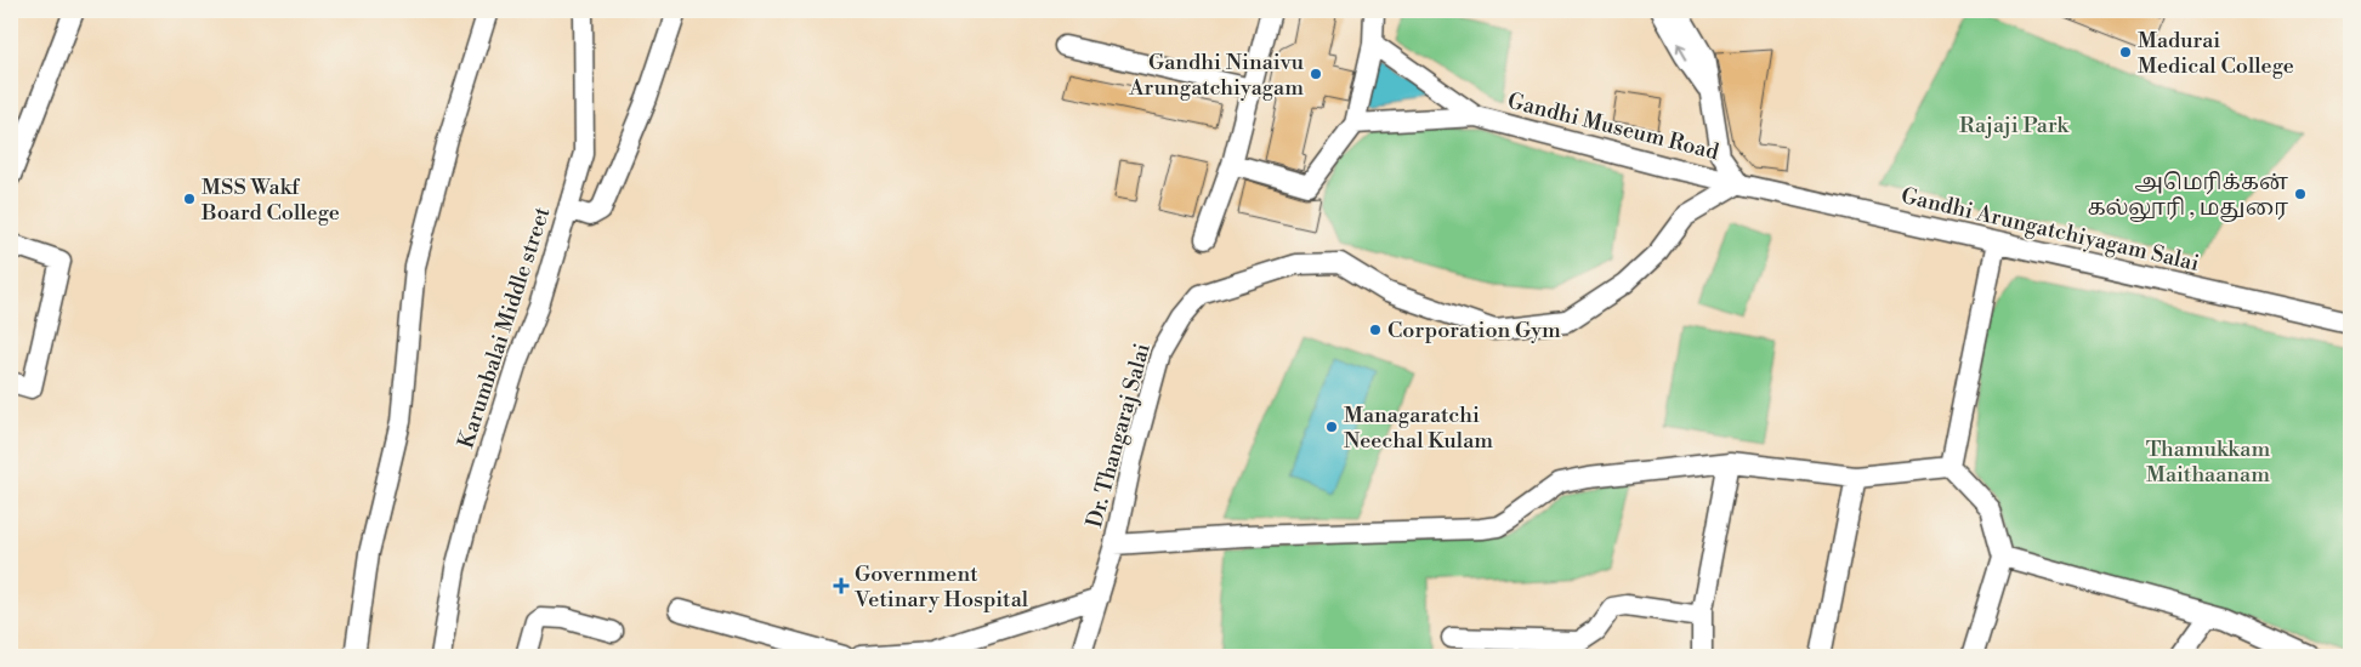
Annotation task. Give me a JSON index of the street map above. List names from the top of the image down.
{
  "streets": {
    "street": [
      "Gandhi Museum Road",
      "Gandhi Arungatchiyagam Salai",
      "Karumbalai Middle street",
      "Dr. Thangaraj Salai"
    ]
  },
  "crossings": [
    ["Gandhi Museum Road", "Gandhi Arungatchiyagam Salai"],
    ["Gandhi Museum Road", "Dr. Thangaraj Salai"],
    ["Gandhi Arungatchiyagam Salai", "Dr. Thangaraj Salai"]
  ],
  "parks": ["Rajaji Park", "Thamukkam Maithaanam"],
  "places": {
    "other": [
      "Madurai Medical College",
      "Gandhi Ninaivu Arungatchiyagam",
      "அமெரிக்கன் கல்லூரி , மதுரை",
      "MSS Wakf Board College",
      "Corporation Gym",
      "Managaratchi Neechal Kulam"
    ],
    "health": ["Government Vetinary Hospital"]
  }
}
